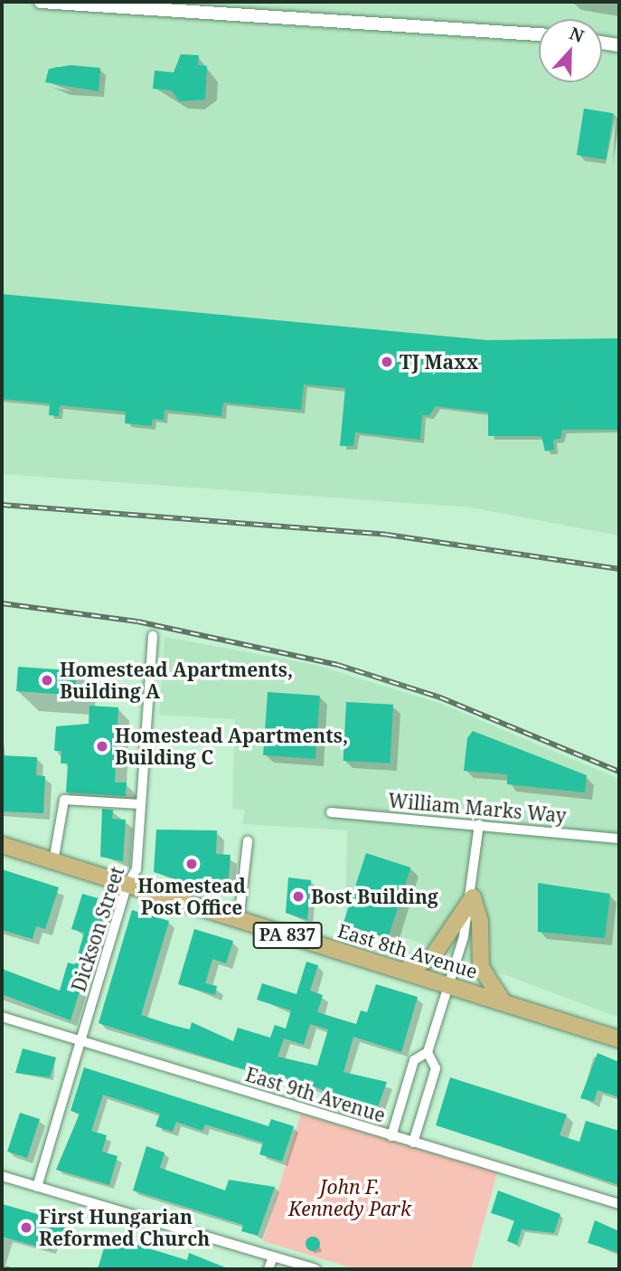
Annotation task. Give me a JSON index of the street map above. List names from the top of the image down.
{
  "streets": {
    "main road": ["PA 837", "East 8th Avenue"],
    "street": ["William Marks Way", "Dickson Street", "East 9th Avenue"]
  },
  "crossings": [
    ["Dickson Street", "East 8th Avenue"],
    ["Dickson Street", "East 9th Avenue"]
  ],
  "parks": ["John F. Kennedy Park"],
  "places": [
    "TJ Maxx",
    "Homestead Apartments, Building A",
    "Homestead Apartments, Building C",
    "Homestead Post Office",
    "Bost Building",
    "First Hungarian Reformed Church"
  ],
  "north": "top"
}
